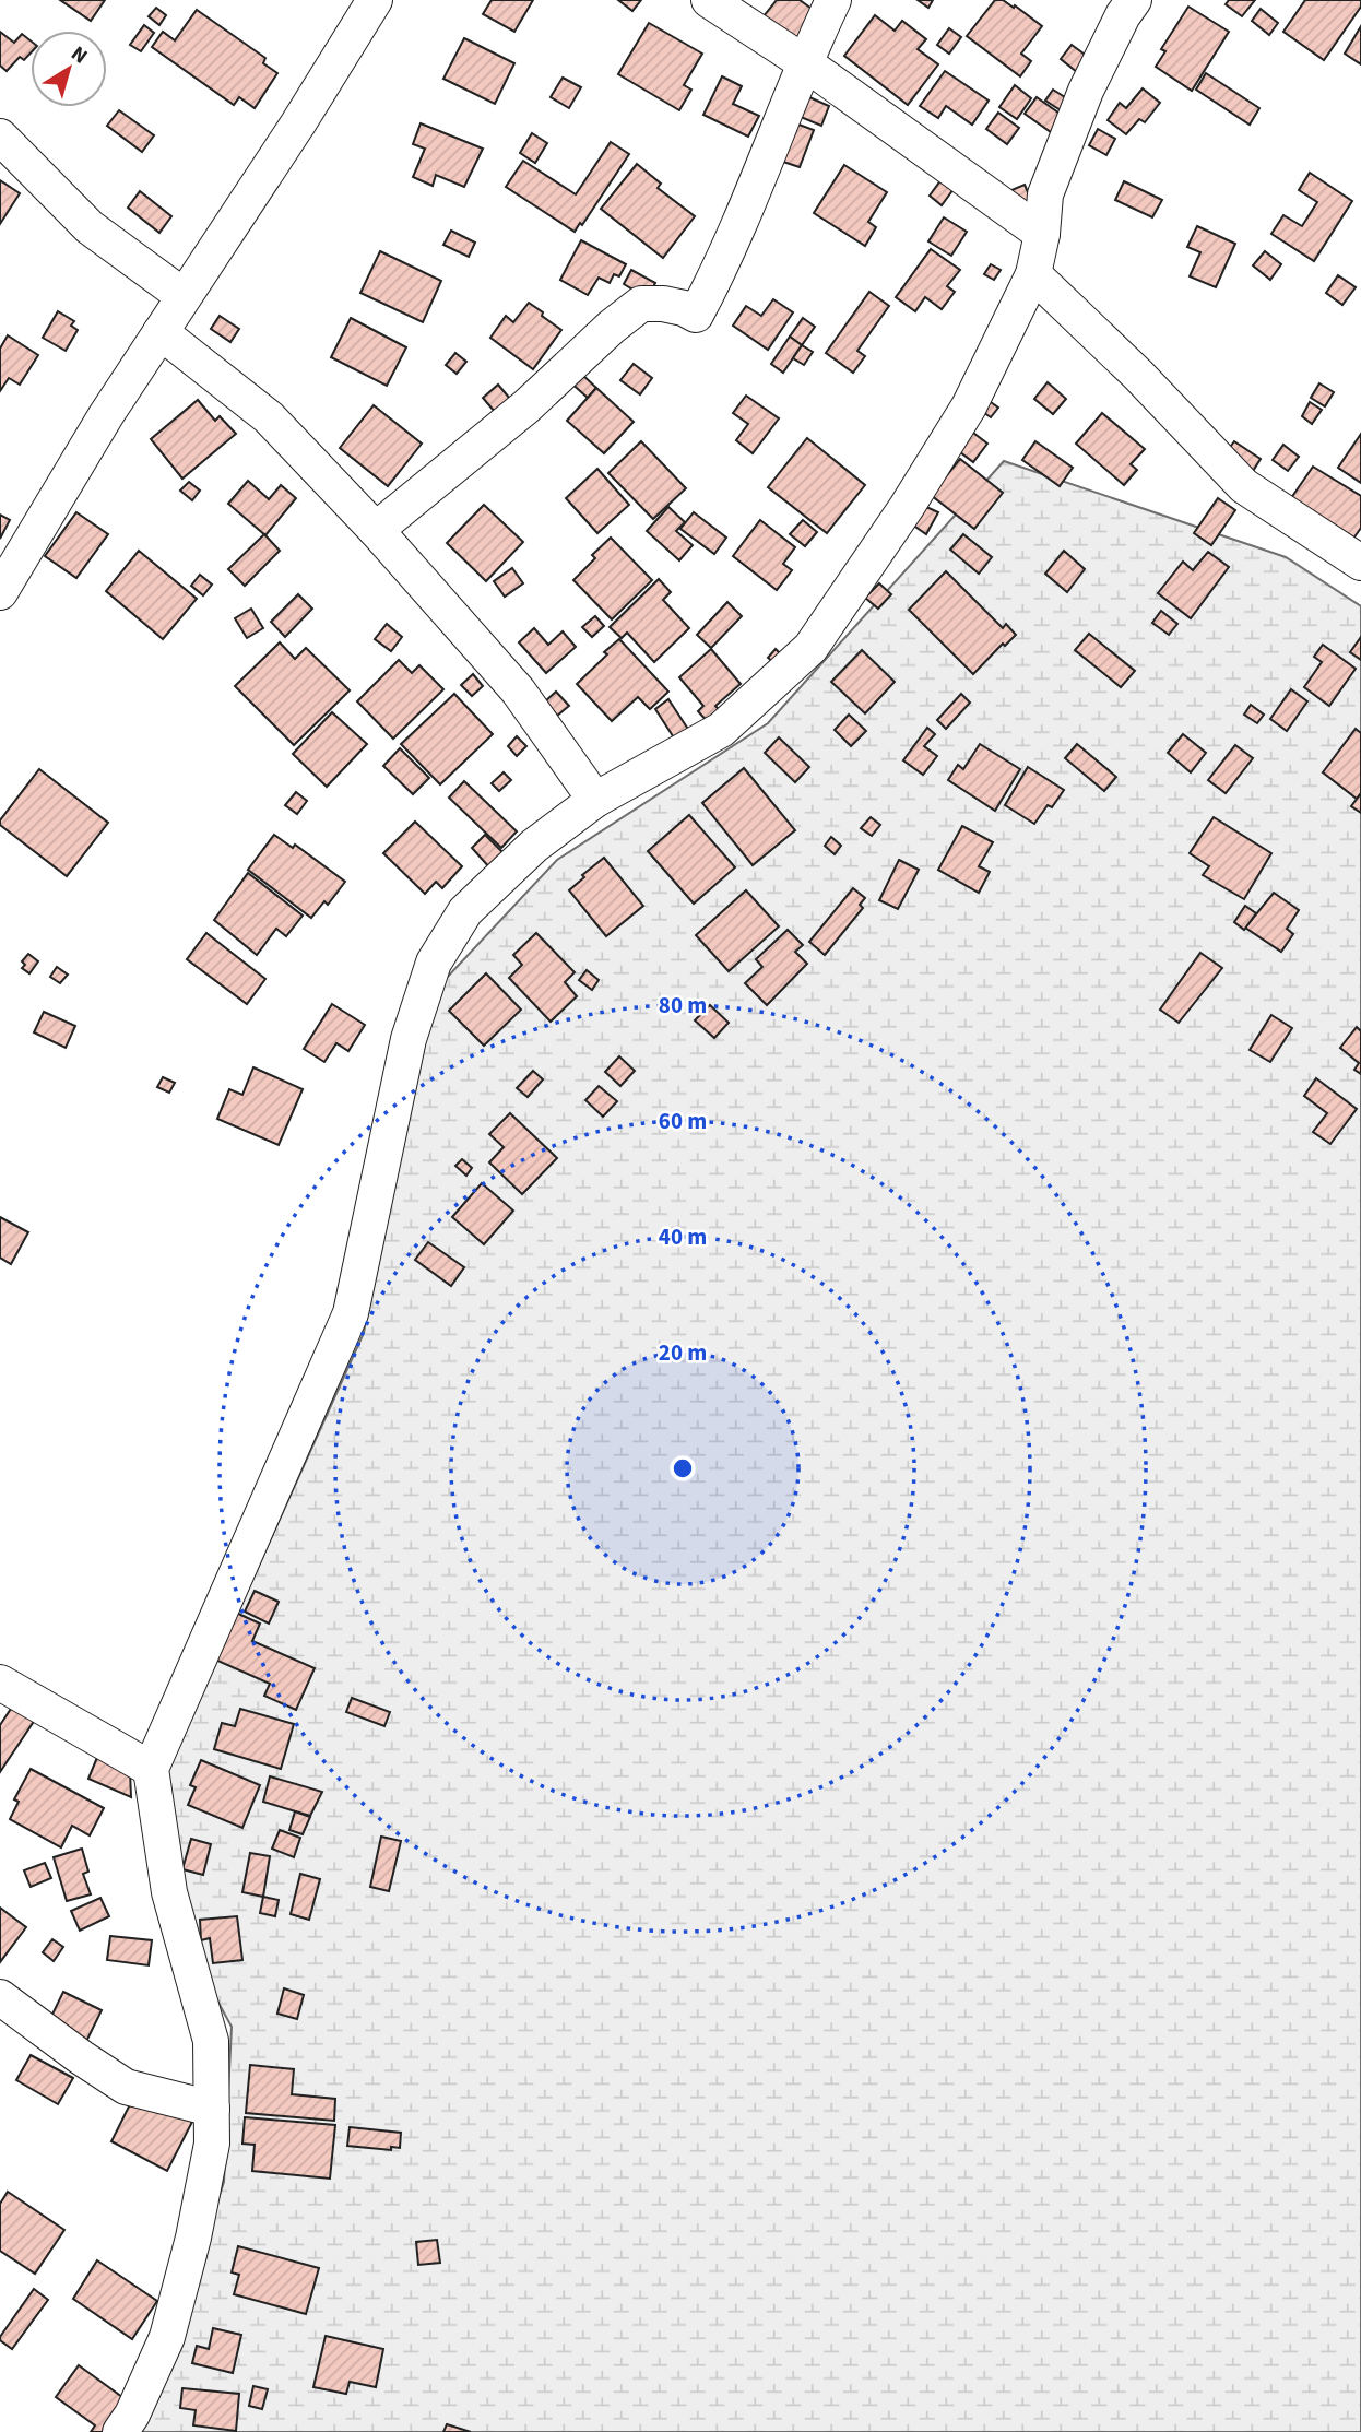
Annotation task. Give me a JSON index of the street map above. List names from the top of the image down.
{
  "north": "top right",
  "rings": [
    "80 m",
    "60 m",
    "40 m",
    "20 m"
  ]
}
